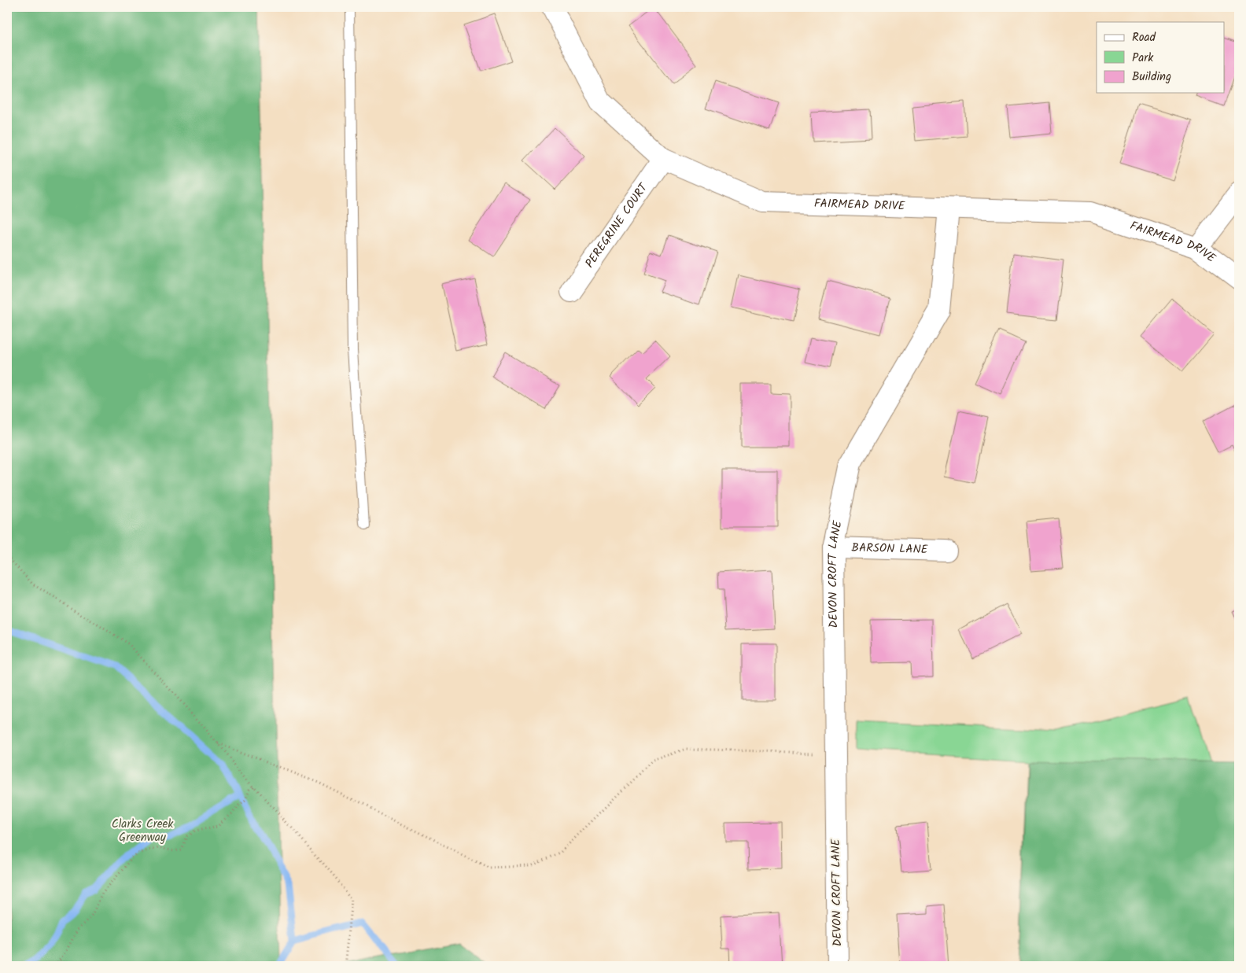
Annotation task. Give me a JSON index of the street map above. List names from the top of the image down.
{
  "streets": {
    "street": [
      "FAIRMEAD DRIVE",
      "PEREGRINE COURT",
      "BARSON LANE",
      "DEVON CROFT LANE"
    ]
  },
  "crossings": [
    ["FAIRMEAD DRIVE", "PEREGRINE COURT"],
    ["FAIRMEAD DRIVE", "DEVON CROFT LANE"],
    ["BARSON LANE", "DEVON CROFT LANE"]
  ],
  "parks": ["Clarks Creek Greenway"],
  "legend": ["Road", "Park", "Building"]
}
